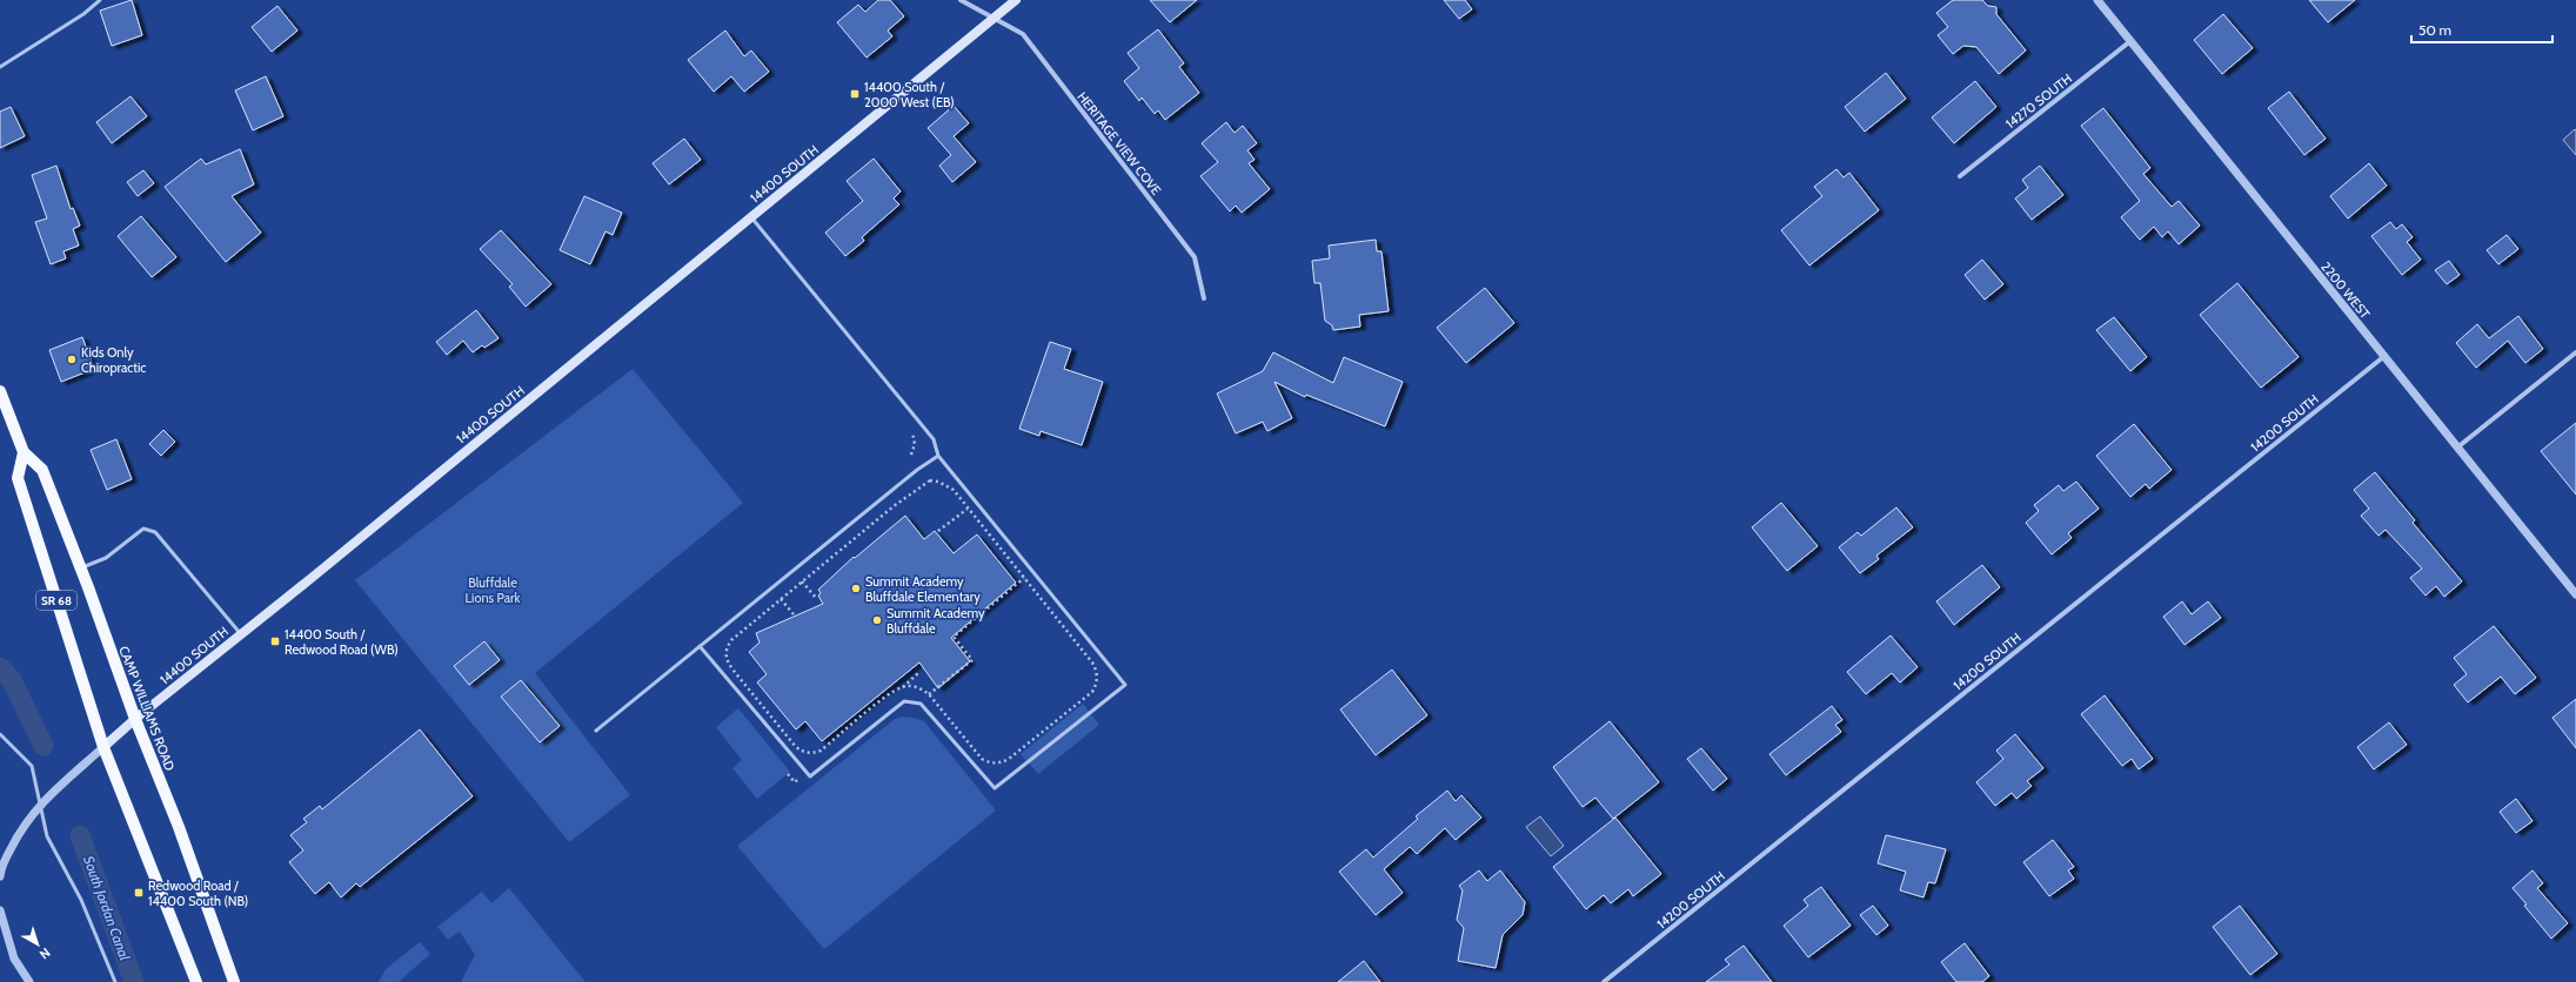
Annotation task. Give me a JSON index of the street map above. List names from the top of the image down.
{
  "streets": {
    "main road": ["14400 SOUTH", "SR 68", "CAMP WILLIAMS ROAD"],
    "street": [
      "14270 SOUTH",
      "HERITAGE VIEW COVE",
      "2200 WEST",
      "14200 SOUTH"
    ]
  },
  "crossings": [
    ["14270 SOUTH", "2200 WEST"],
    ["HERITAGE VIEW COVE", "14400 SOUTH"],
    ["14400 SOUTH", "SR 68"],
    ["14400 SOUTH", "CAMP WILLIAMS ROAD"],
    ["2200 WEST", "14200 SOUTH"],
    ["SR 68", "CAMP WILLIAMS ROAD"]
  ],
  "water": ["South Jordan Canal"],
  "parks": ["Bluffdale Lions Park"],
  "places": {
    "transit": ["14400 South / 2000 West (EB)", "14400 South / Redwood Road (WB)", "Redwood Road / 14400 South (NB)"],
    "other": ["Kids Only Chiropractic", "Summit Academy Bluffdale Elementary", "Summit Academy Bluffdale"]
  },
  "scale_bar": "50 m",
  "north": "bottom right"
}
